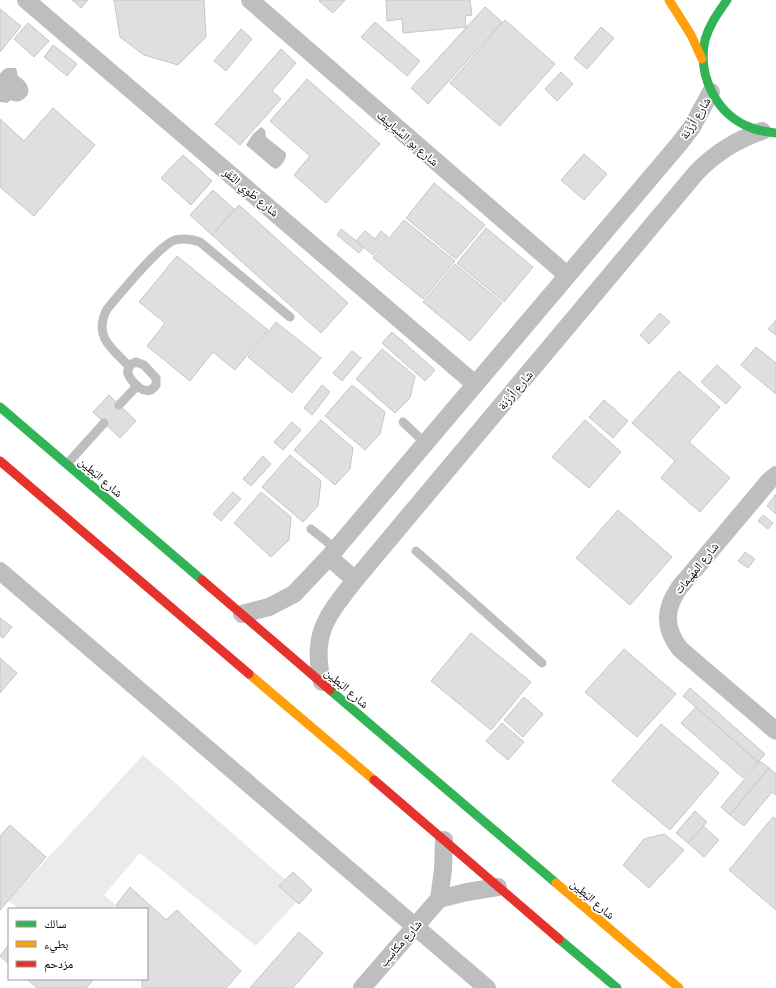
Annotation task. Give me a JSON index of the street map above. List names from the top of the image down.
{
  "streets": {
    "main road": ["شارع البَطِين"],
    "street": [
      "شارع أرزَنة",
      "شارع بو السِّيايِيف",
      "شارع طَوِي النَّقَر",
      "شارع المهَيمات",
      "شارع مكاسِب"
    ]
  },
  "crossings": [
    ["شارع أرزَنة", "شارع بو السِّيايِيف"],
    ["شارع أرزَنة", "شارع طَوِي النَّقَر"],
    ["شارع أرزَنة", "شارع البَطِين"]
  ],
  "legend": ["سالك", "بطيء", "مزدحم"]
}
